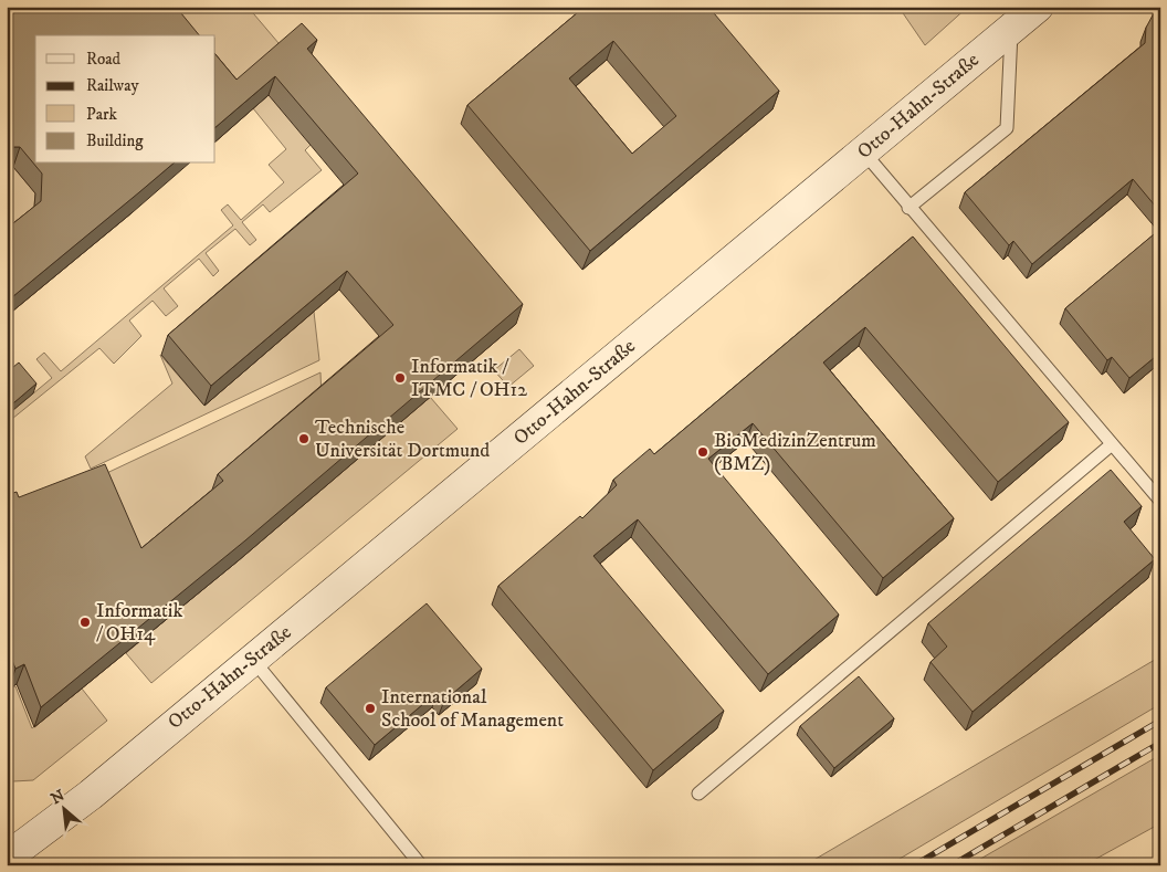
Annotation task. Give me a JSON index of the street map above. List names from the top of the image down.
{
  "streets": {
    "street": ["Otto-Hahn-Straße"]
  },
  "places": [
    "Informatik / ITMC / OH12",
    "Technische Universität Dortmund",
    "BioMedizinZentrum (BMZ)",
    "Informatik / OH14",
    "International School of Management"
  ],
  "legend": [
    "Road",
    "Railway",
    "Park",
    "Building"
  ],
  "north": "top left"
}
